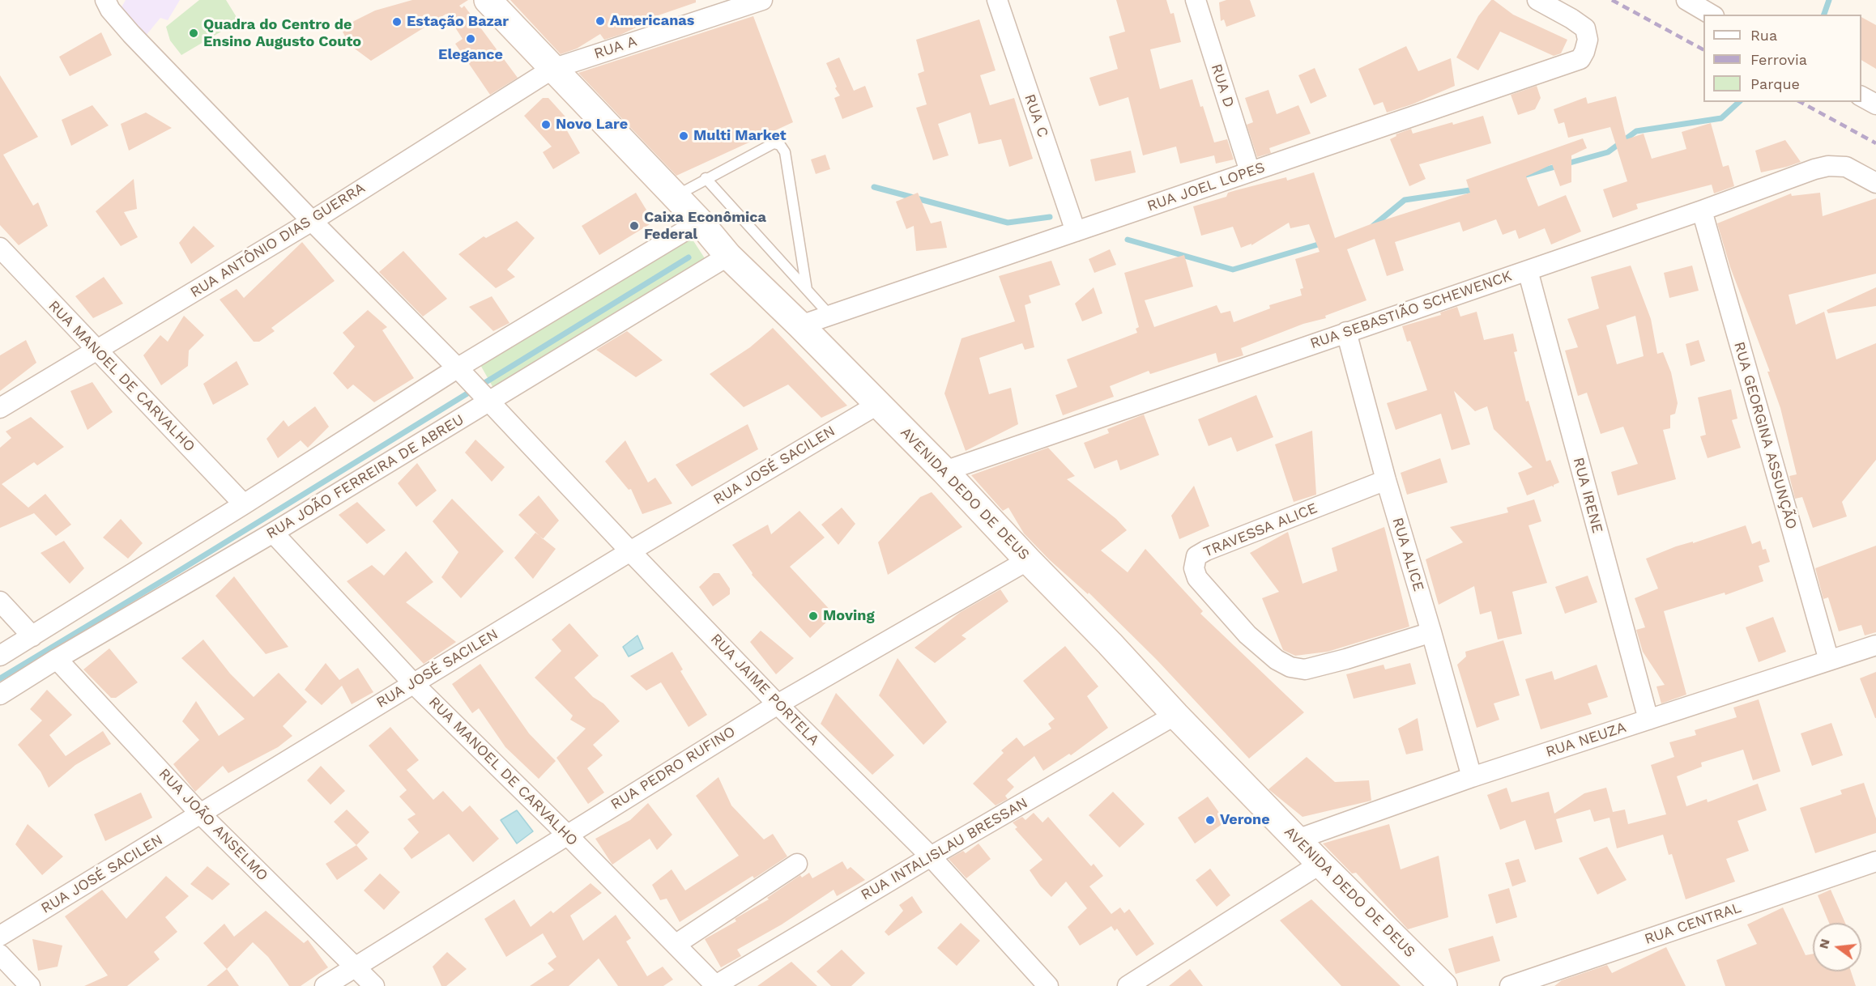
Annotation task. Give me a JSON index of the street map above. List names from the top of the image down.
{
  "streets": {
    "main road": ["AVENIDA DEDO DE DEUS"],
    "street": [
      "RUA A",
      "RUA D",
      "RUA C",
      "RUA JOEL LOPES",
      "RUA ANTÔNIO DIAS GUERRA",
      "RUA SEBASTIÃO SCHEWENCK",
      "RUA MANOEL DE CARVALHO",
      "RUA GEORGINA ASSUNÇÃO",
      "RUA JOSÉ SACILEN",
      "RUA JOÃO FERREIRA DE ABREU",
      "RUA IRENE",
      "TRAVESSA ALICE",
      "RUA ALICE",
      "RUA JAIME PORTELA",
      "RUA NEUZA",
      "RUA PEDRO RUFINO",
      "RUA JOÃO ANSELMO",
      "RUA INTALISLAU BRESSAN",
      "RUA CENTRAL"
    ]
  },
  "crossings": [
    ["RUA A", "RUA ANTÔNIO DIAS GUERRA"],
    ["RUA A", "AVENIDA DEDO DE DEUS"],
    ["RUA D", "RUA JOEL LOPES"],
    ["RUA C", "RUA JOEL LOPES"],
    ["RUA JOEL LOPES", "AVENIDA DEDO DE DEUS"],
    ["RUA ANTÔNIO DIAS GUERRA", "RUA MANOEL DE CARVALHO"],
    ["RUA ANTÔNIO DIAS GUERRA", "AVENIDA DEDO DE DEUS"],
    ["RUA ANTÔNIO DIAS GUERRA", "RUA JAIME PORTELA"],
    ["RUA SEBASTIÃO SCHEWENCK", "RUA GEORGINA ASSUNÇÃO"],
    ["RUA SEBASTIÃO SCHEWENCK", "AVENIDA DEDO DE DEUS"],
    ["RUA SEBASTIÃO SCHEWENCK", "RUA IRENE"],
    ["RUA SEBASTIÃO SCHEWENCK", "RUA ALICE"],
    ["RUA MANOEL DE CARVALHO", "RUA JOSÉ SACILEN"],
    ["RUA MANOEL DE CARVALHO", "RUA JOÃO FERREIRA DE ABREU"],
    ["RUA MANOEL DE CARVALHO", "RUA PEDRO RUFINO"],
    ["RUA MANOEL DE CARVALHO", "RUA INTALISLAU BRESSAN"],
    ["RUA GEORGINA ASSUNÇÃO", "RUA NEUZA"],
    ["RUA JOSÉ SACILEN", "AVENIDA DEDO DE DEUS"],
    ["RUA JOSÉ SACILEN", "RUA JAIME PORTELA"],
    ["RUA JOSÉ SACILEN", "RUA JOÃO ANSELMO"],
    ["RUA JOÃO FERREIRA DE ABREU", "AVENIDA DEDO DE DEUS"],
    ["RUA JOÃO FERREIRA DE ABREU", "RUA JAIME PORTELA"],
    ["RUA JOÃO FERREIRA DE ABREU", "RUA JOÃO ANSELMO"],
    ["AVENIDA DEDO DE DEUS", "RUA NEUZA"],
    ["AVENIDA DEDO DE DEUS", "RUA PEDRO RUFINO"],
    ["AVENIDA DEDO DE DEUS", "RUA INTALISLAU BRESSAN"],
    ["RUA IRENE", "RUA NEUZA"],
    ["TRAVESSA ALICE", "RUA ALICE"],
    ["RUA ALICE", "RUA NEUZA"],
    ["RUA JAIME PORTELA", "RUA PEDRO RUFINO"],
    ["RUA JAIME PORTELA", "RUA INTALISLAU BRESSAN"],
    ["RUA PEDRO RUFINO", "RUA JOÃO ANSELMO"]
  ],
  "places": [
    "Americanas",
    "Estação Bazar",
    "Quadra do Centro de Ensino Augusto Couto",
    "Elegance",
    "Novo Lare",
    "Multi Market",
    "Caixa Econômica Federal",
    "Moving",
    "Verone"
  ],
  "legend": ["Rua", "Ferrovia", "Parque"],
  "north": "left"
}
